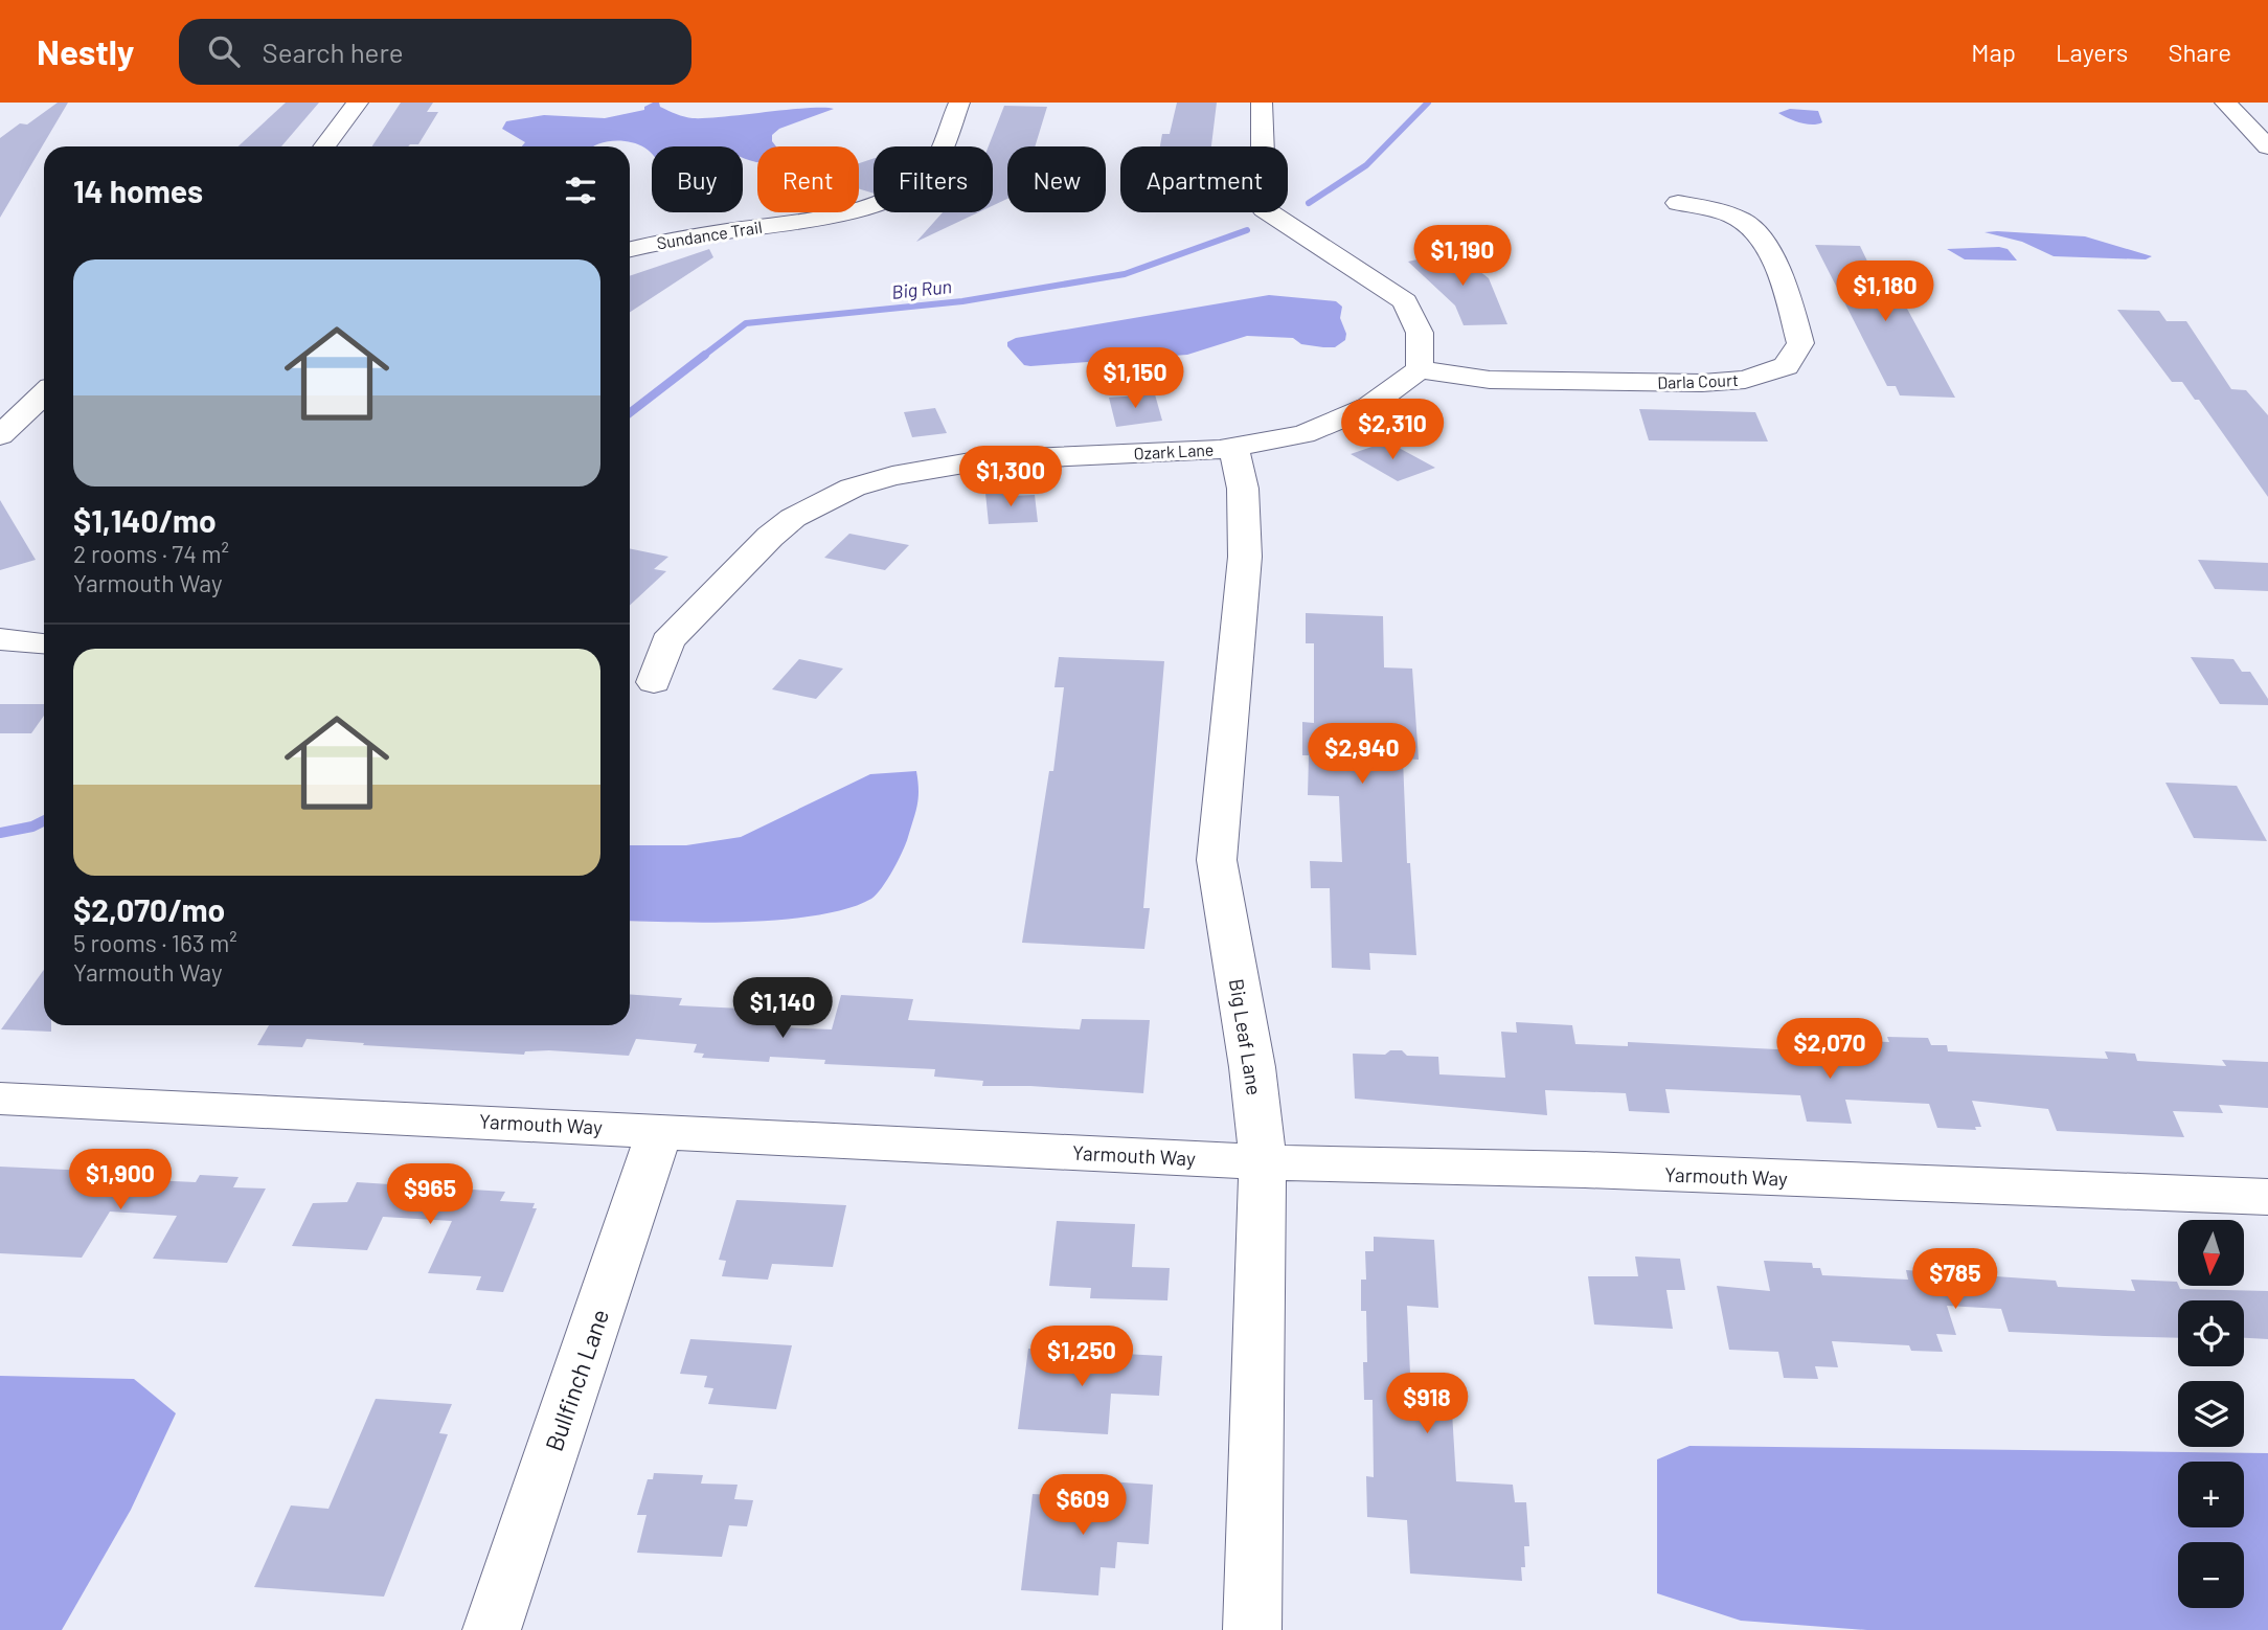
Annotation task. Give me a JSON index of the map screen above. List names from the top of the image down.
{
  "streets": {
    "street": [
      "Sundance Trail",
      "Darla Court",
      "Ozark Lane",
      "Big Leaf Lane",
      "Yarmouth Way",
      "Bullfinch Lane"
    ]
  },
  "crossings": [
    ["Darla Court", "Ozark Lane"],
    ["Ozark Lane", "Big Leaf Lane"],
    ["Big Leaf Lane", "Yarmouth Way"],
    ["Yarmouth Way", "Bullfinch Lane"]
  ],
  "water": ["Big Run"],
  "north": "bottom",
  "page": {
    "header": "Nestly",
    "search": "Search here",
    "nav": ["Map", "Layers", "Share"],
    "chip": [
      "Buy",
      "Rent",
      "Filters",
      "New",
      "Apartment"
    ],
    "heading": "14 homes",
    "price": [
      "$1,190",
      "$1,180",
      "$1,150",
      "$2,310",
      "$1,300",
      "$2,940",
      "$1,140",
      "$2,070",
      "$1,900",
      "$965",
      "$785",
      "$1,250",
      "$918",
      "$609"
    ],
    "list": [
      {
        "name": "$1,140/mo",
        "note": "2 rooms · 74 m² · Yarmouth Way"
      },
      {
        "name": "$2,070/mo",
        "note": "5 rooms · 163 m² · Yarmouth Way"
      }
    ],
    "map_buttons": ["+", "−"]
  }
}
